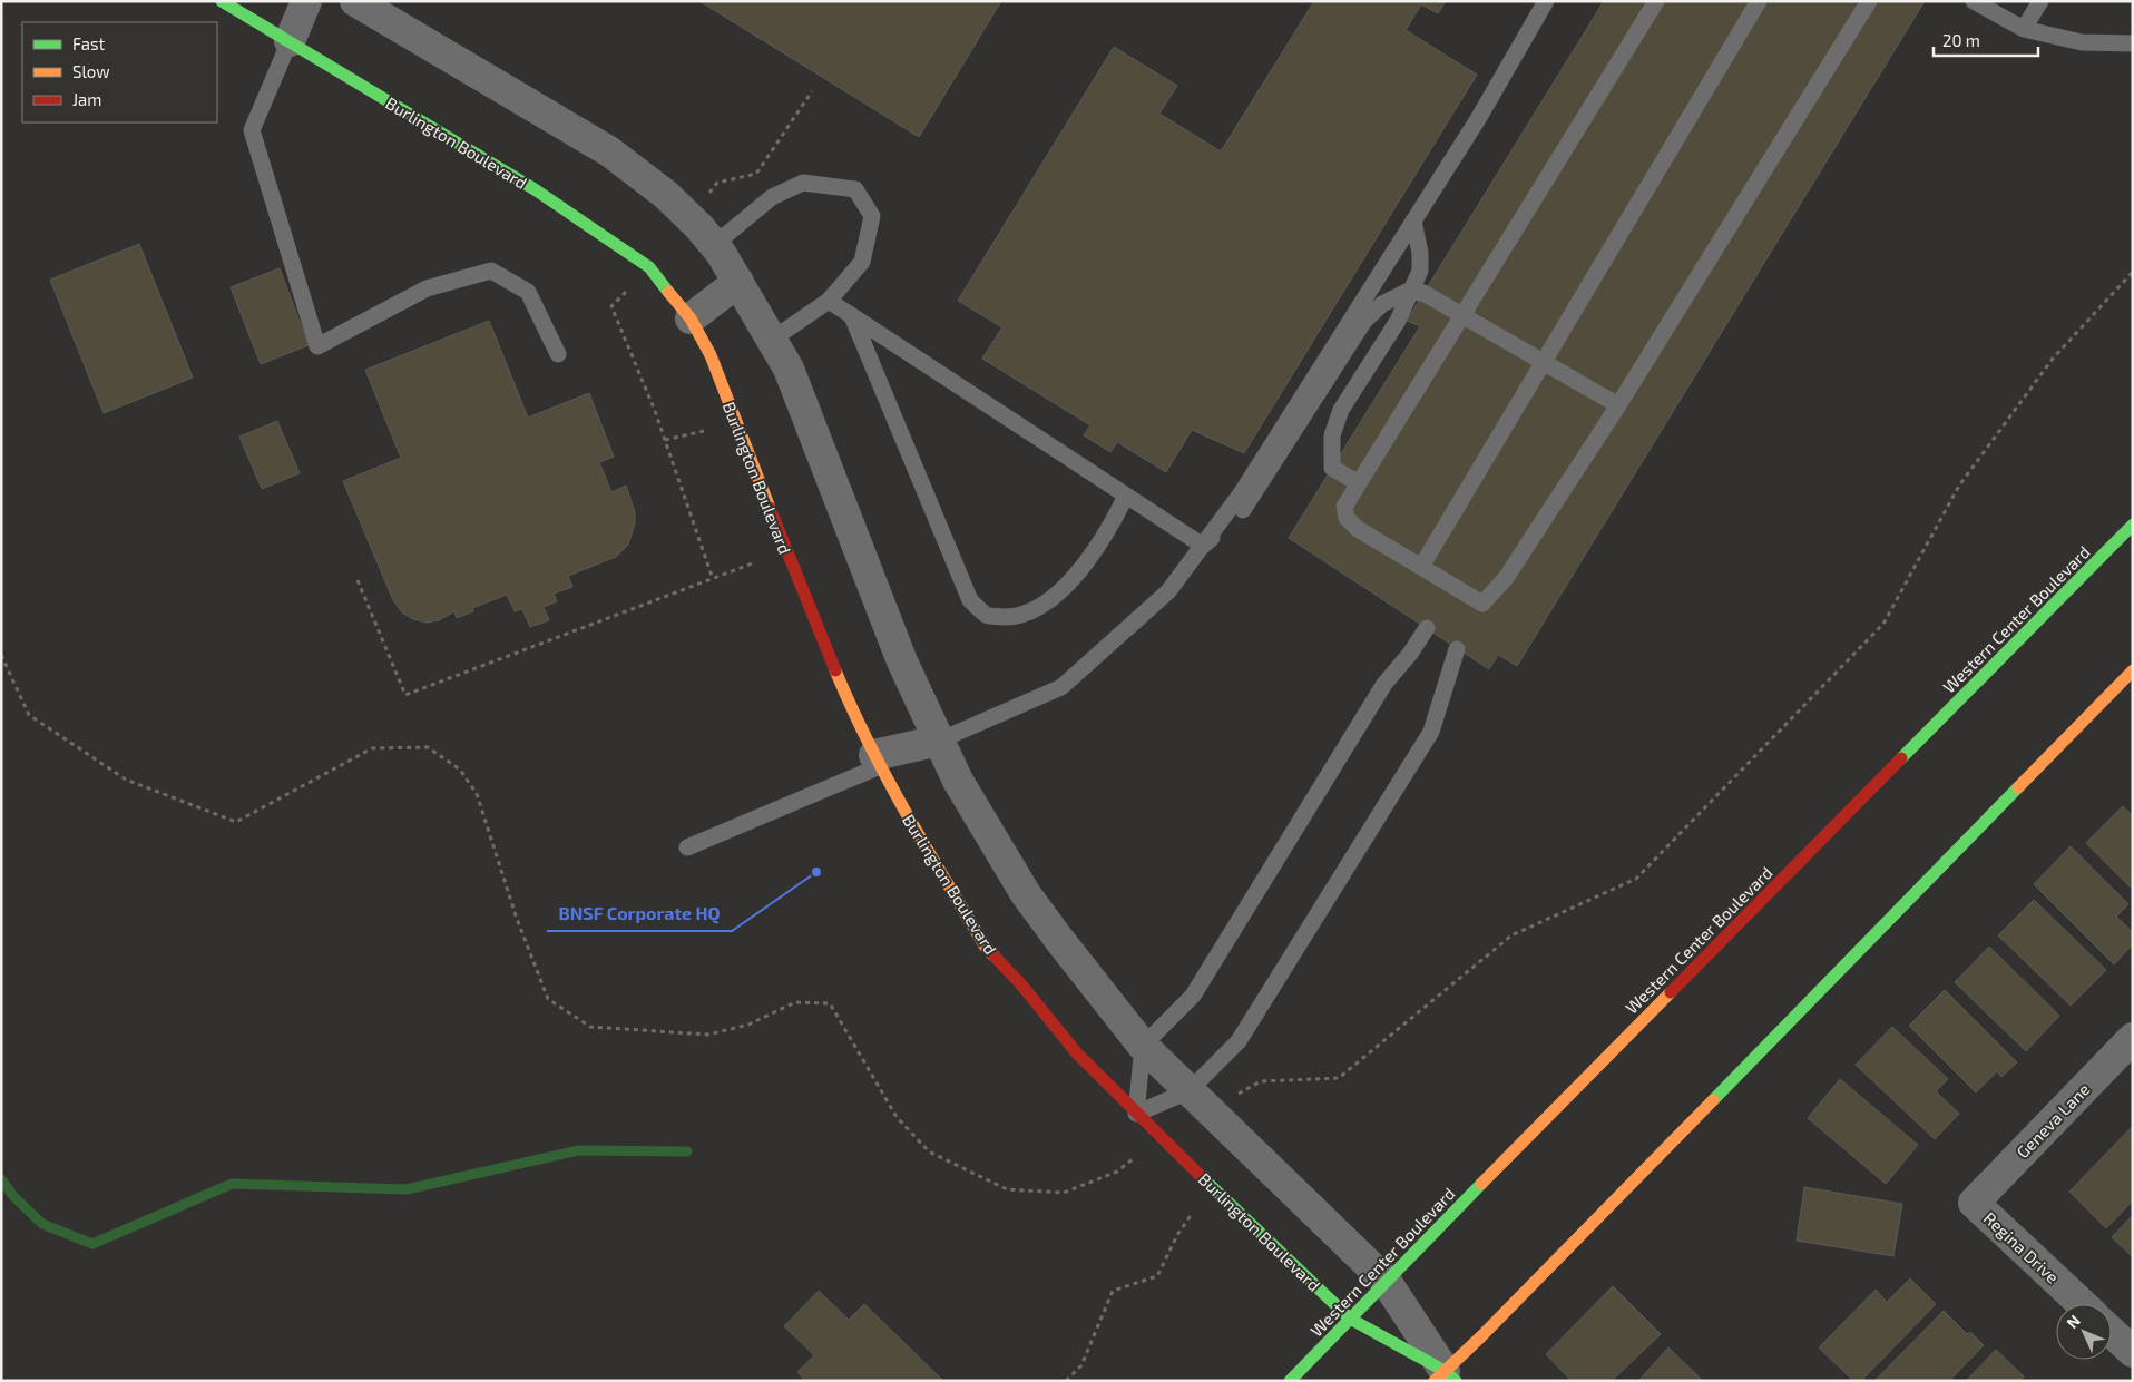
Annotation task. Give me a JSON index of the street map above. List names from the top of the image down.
{
  "streets": {
    "main road": ["Burlington Boulevard", "Western Center Boulevard"],
    "street": ["Geneva Lane", "Regina Drive"]
  },
  "crossings": [
    ["Burlington Boulevard", "Western Center Boulevard"],
    ["Geneva Lane", "Regina Drive"]
  ],
  "places": ["BNSF Corporate HQ"],
  "legend": ["Fast", "Slow", "Jam"],
  "scale_bar": "20 m",
  "north": "top left"
}
